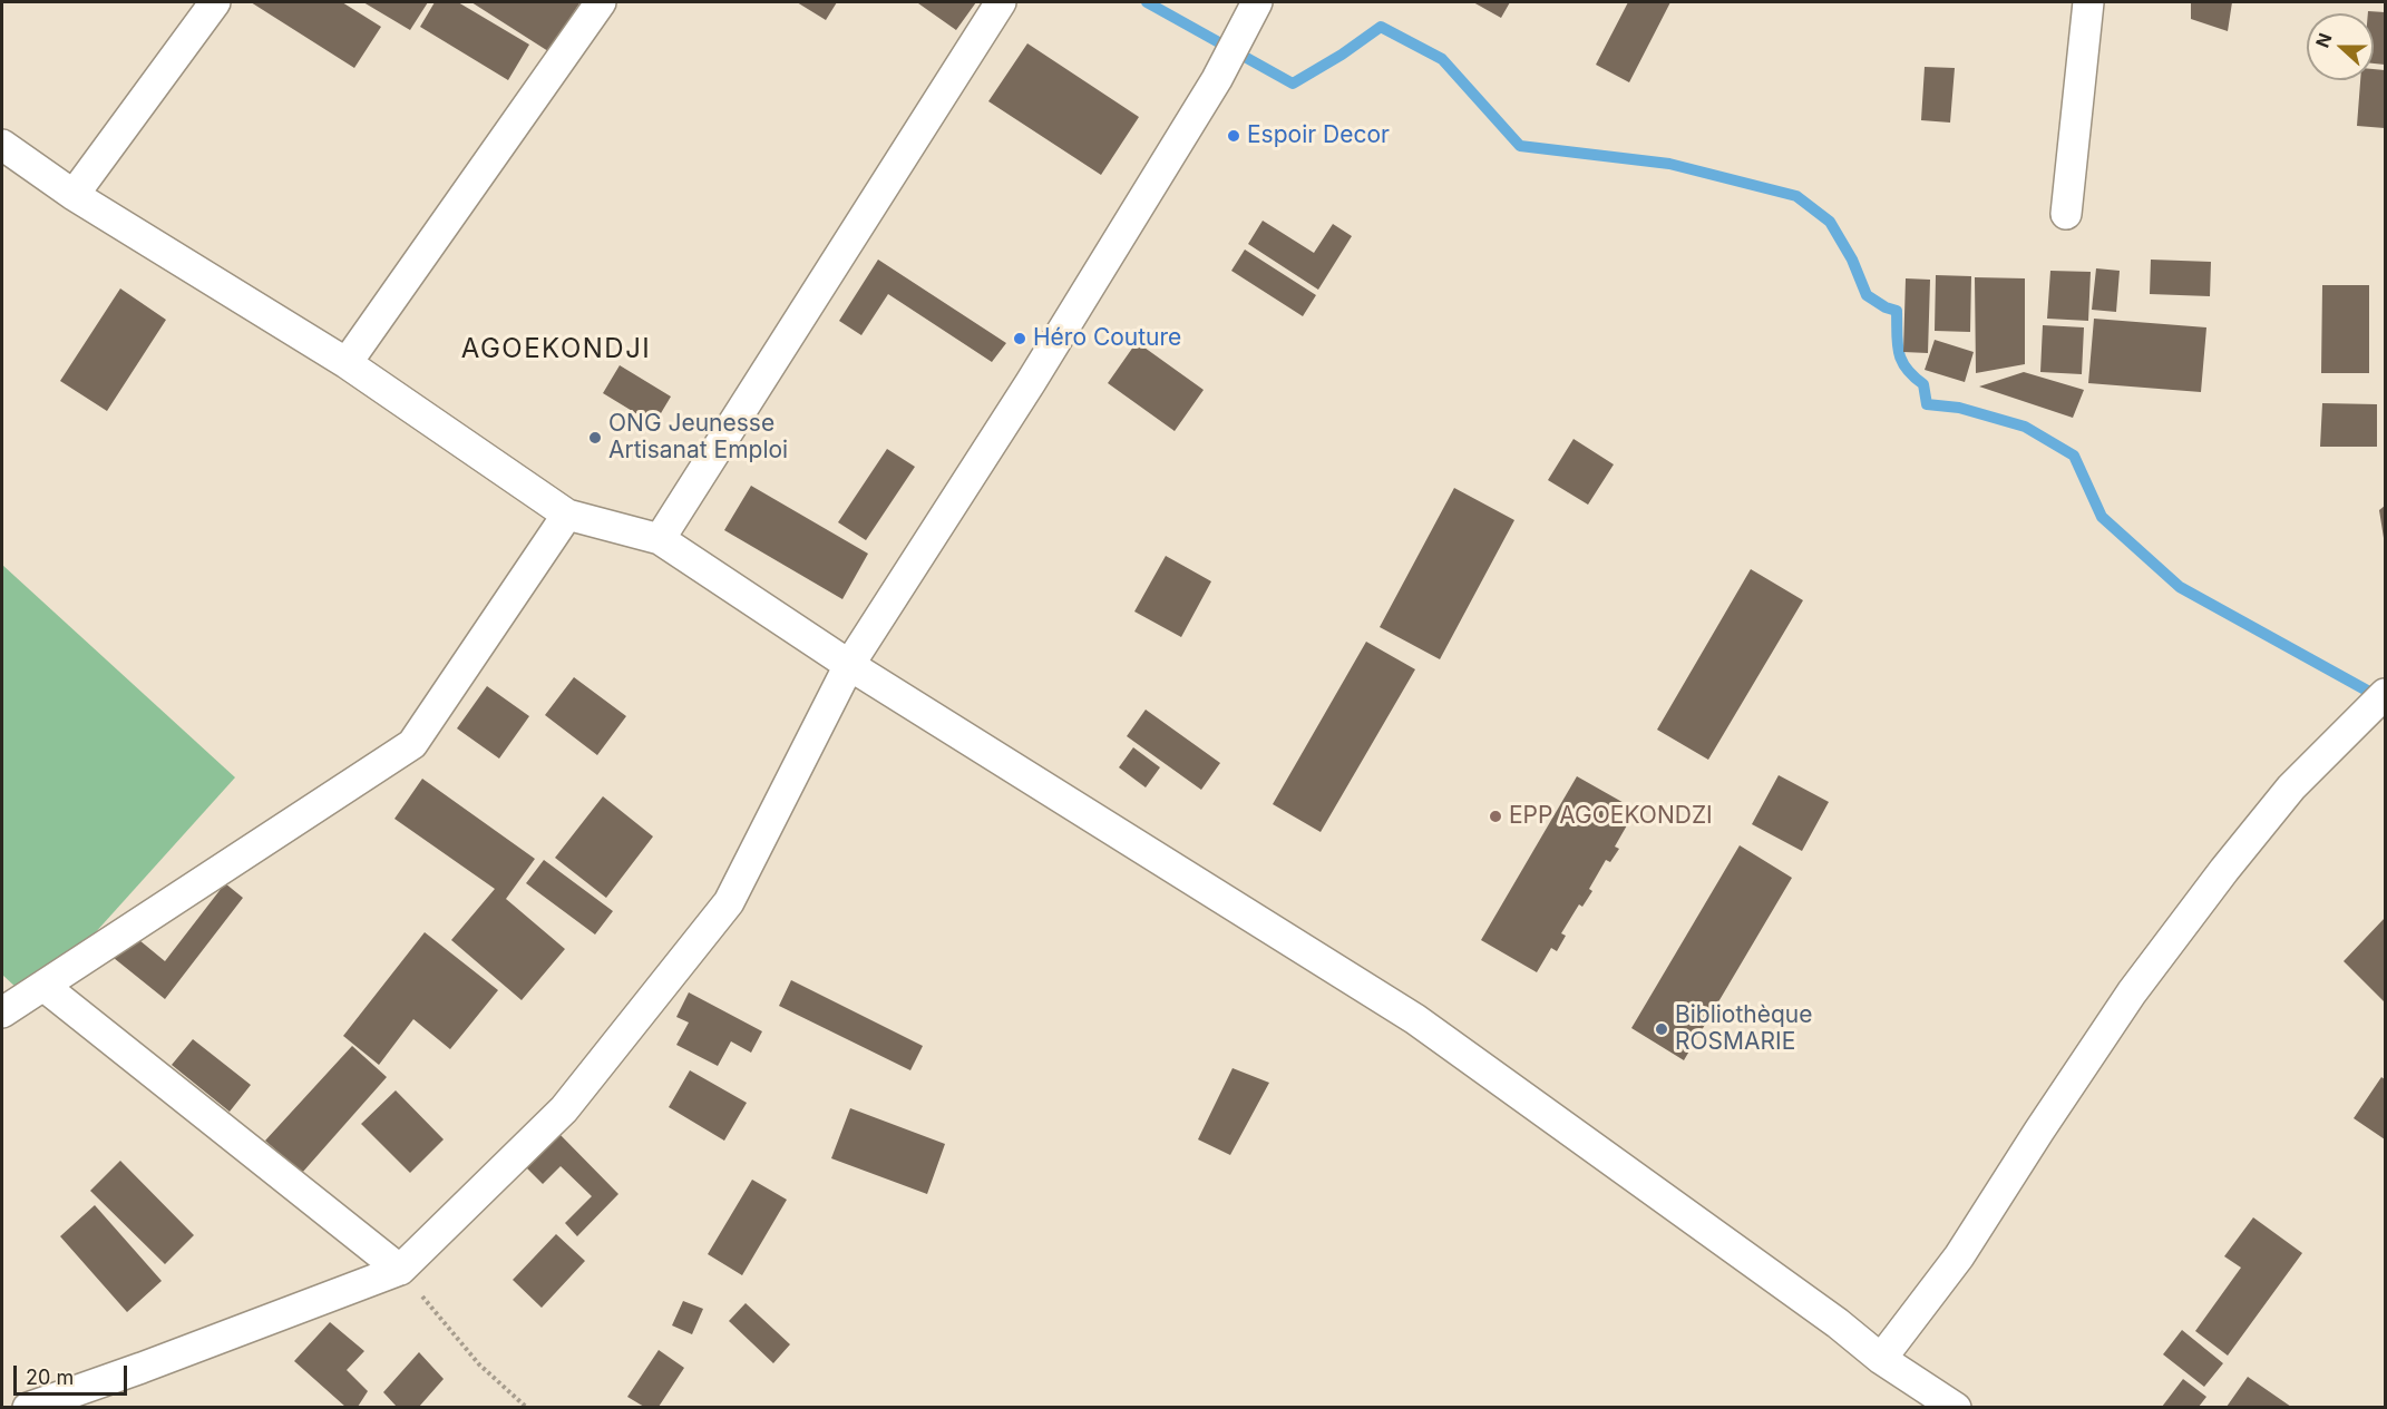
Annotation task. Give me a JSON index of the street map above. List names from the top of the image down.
{
  "districts": ["AGOEKONDJI"],
  "places": [
    "Espoir Decor",
    "Héro Couture",
    "ONG Jeunesse Artisanat Emploi",
    "EPP AGOEKONDZI",
    "Bibliothèque ROSMARIE"
  ],
  "scale_bar": "20 m",
  "north": "left"
}
